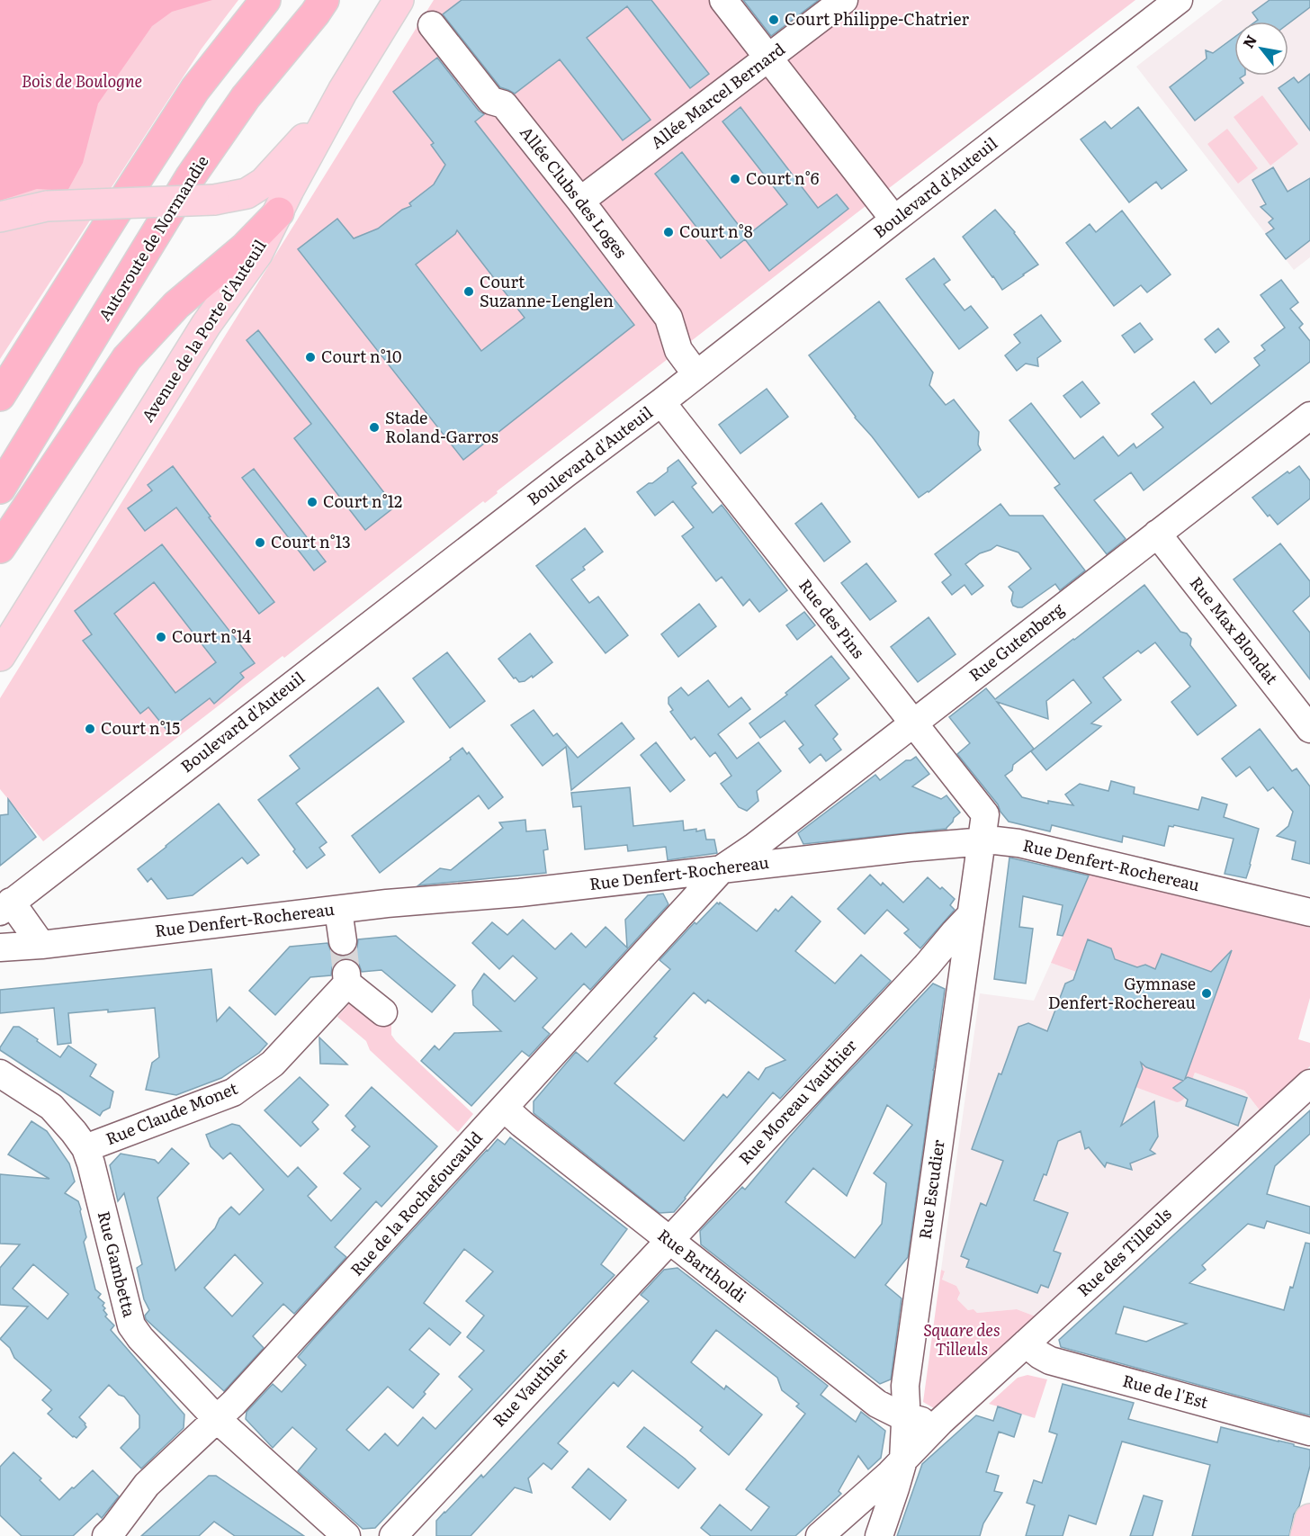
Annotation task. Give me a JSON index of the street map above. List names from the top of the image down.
{
  "streets": {
    "highway": ["Autoroute de Normandie"],
    "main road": ["Avenue de la Porte d'Auteuil"],
    "street": [
      "Allée Marcel Bernard",
      "Boulevard d'Auteuil",
      "Allée Clubs des Loges",
      "Rue des Pins",
      "Rue Max Blondat",
      "Rue Gutenberg",
      "Rue Denfert-Rochereau",
      "Rue Moreau Vauthier",
      "Rue Claude Monet",
      "Rue Escudier",
      "Rue de la Rochefoucauld",
      "Rue des Tilleuls",
      "Rue Gambetta",
      "Rue Bartholdi",
      "Rue Vauthier",
      "Rue de l'Est"
    ]
  },
  "crossings": [
    ["Boulevard d'Auteuil", "Allée Clubs des Loges"],
    ["Boulevard d'Auteuil", "Rue des Pins"],
    ["Rue des Pins", "Rue Gutenberg"],
    ["Rue des Pins", "Rue Denfert-Rochereau"],
    ["Rue des Pins", "Rue Escudier"],
    ["Rue Max Blondat", "Rue Gutenberg"],
    ["Rue Gutenberg", "Rue Denfert-Rochereau"],
    ["Rue Gutenberg", "Rue de la Rochefoucauld"],
    ["Rue Denfert-Rochereau", "Rue Escudier"],
    ["Rue Denfert-Rochereau", "Rue de la Rochefoucauld"],
    ["Rue Moreau Vauthier", "Rue Escudier"],
    ["Rue Moreau Vauthier", "Rue Bartholdi"],
    ["Rue Moreau Vauthier", "Rue Vauthier"],
    ["Rue Claude Monet", "Rue Gambetta"],
    ["Rue Escudier", "Rue des Tilleuls"],
    ["Rue Escudier", "Rue Bartholdi"],
    ["Rue de la Rochefoucauld", "Rue Gambetta"],
    ["Rue de la Rochefoucauld", "Rue Bartholdi"],
    ["Rue des Tilleuls", "Rue de l'Est"],
    ["Rue Bartholdi", "Rue Vauthier"]
  ],
  "parks": ["Bois de Boulogne", "Square des Tilleuls"],
  "places": [
    "Court Philippe-Chatrier",
    "Court n°6",
    "Court n°8",
    "Court Suzanne-Lenglen",
    "Court n°10",
    "Stade Roland-Garros",
    "Court n°12",
    "Court n°13",
    "Court n°14",
    "Court n°15",
    "Gymnase Denfert-Rochereau"
  ],
  "north": "top left"
}
